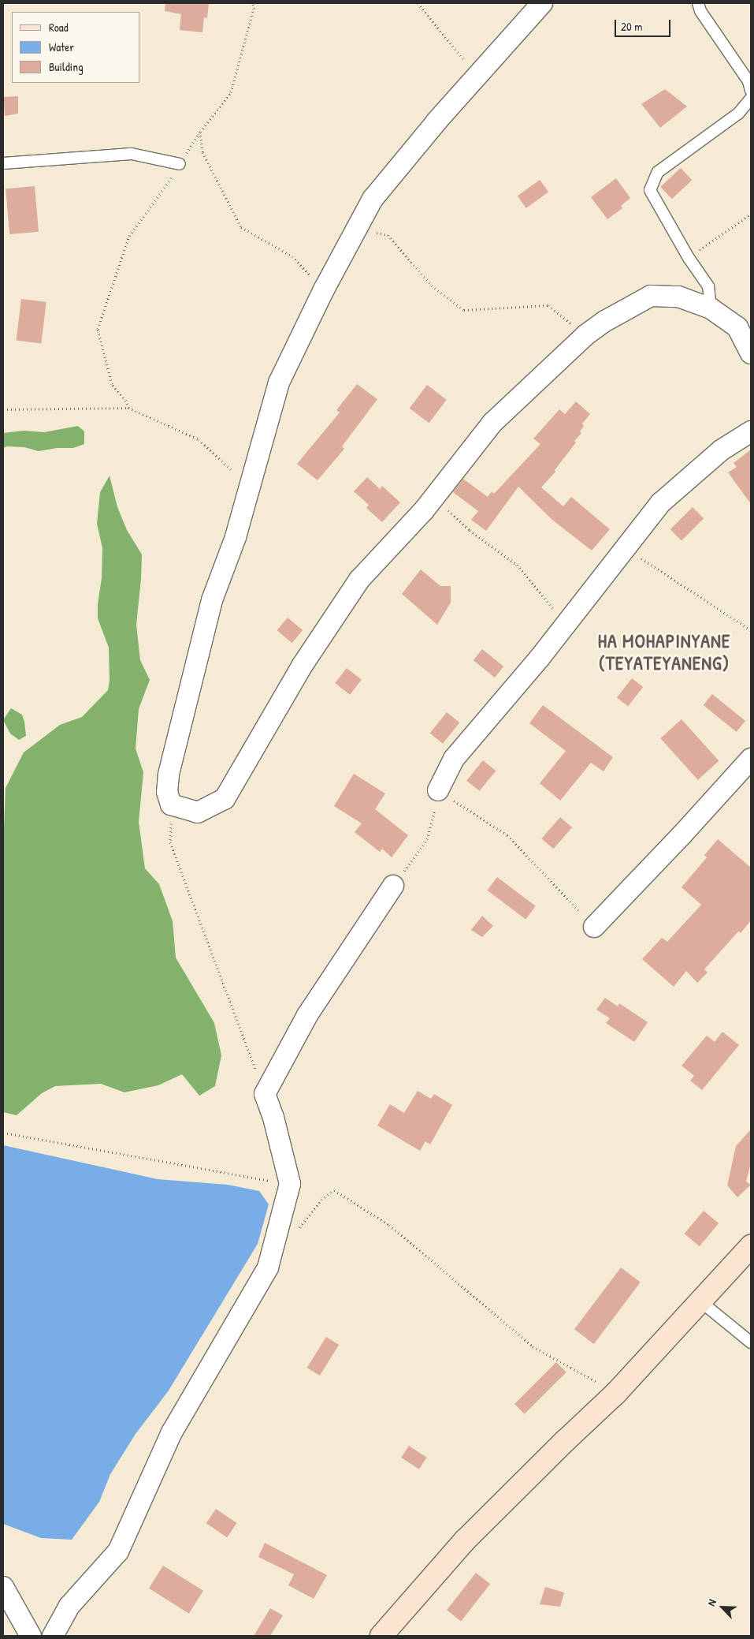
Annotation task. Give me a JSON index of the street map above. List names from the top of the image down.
{
  "districts": ["HA MOHAPINYANE (TEYATEYANENG)"],
  "legend": ["Road", "Water", "Building"],
  "scale_bar": "20 m",
  "north": "top left"
}
